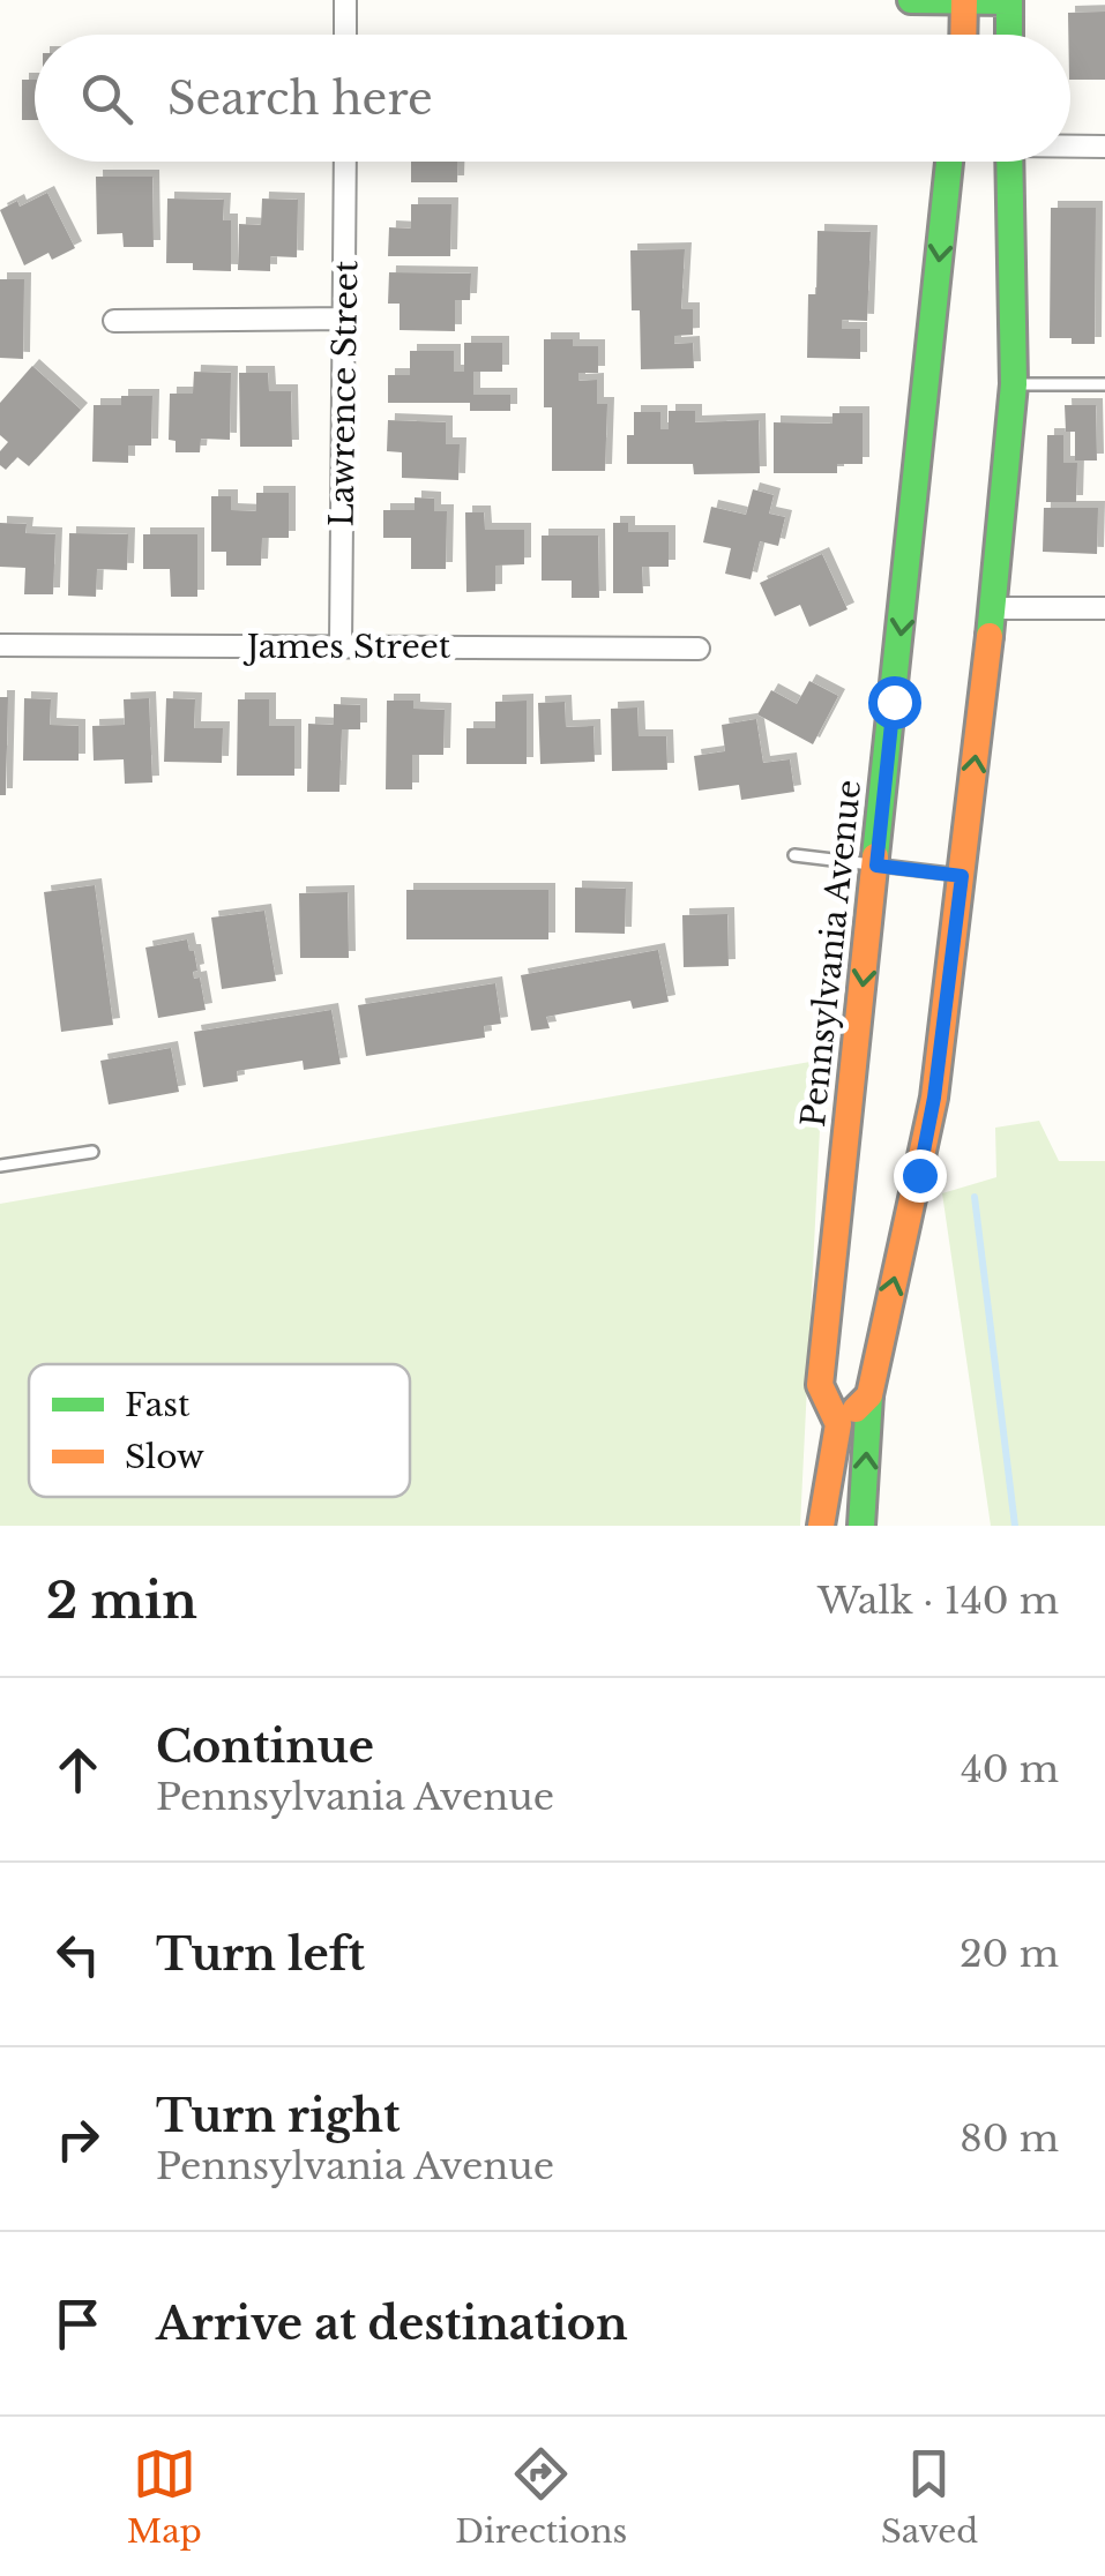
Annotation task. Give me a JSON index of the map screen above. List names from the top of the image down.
{
  "streets": {
    "main road": ["Pennsylvania Avenue"],
    "street": ["Lawrence Street", "James Street"]
  },
  "crossings": [
    ["Lawrence Street", "James Street"]
  ],
  "legend": ["Fast", "Slow"],
  "page": {
    "search": "Search here",
    "heading": ["2 min", "Walk · 140 m"],
    "list": [
      ["Continue", "Pennsylvania Avenue", "40 m"],
      ["Turn left", "20 m"],
      ["Turn right", "Pennsylvania Avenue", "80 m"],
      "Arrive at destination"
    ],
    "nav": ["Map", "Directions", "Saved"]
  }
}
